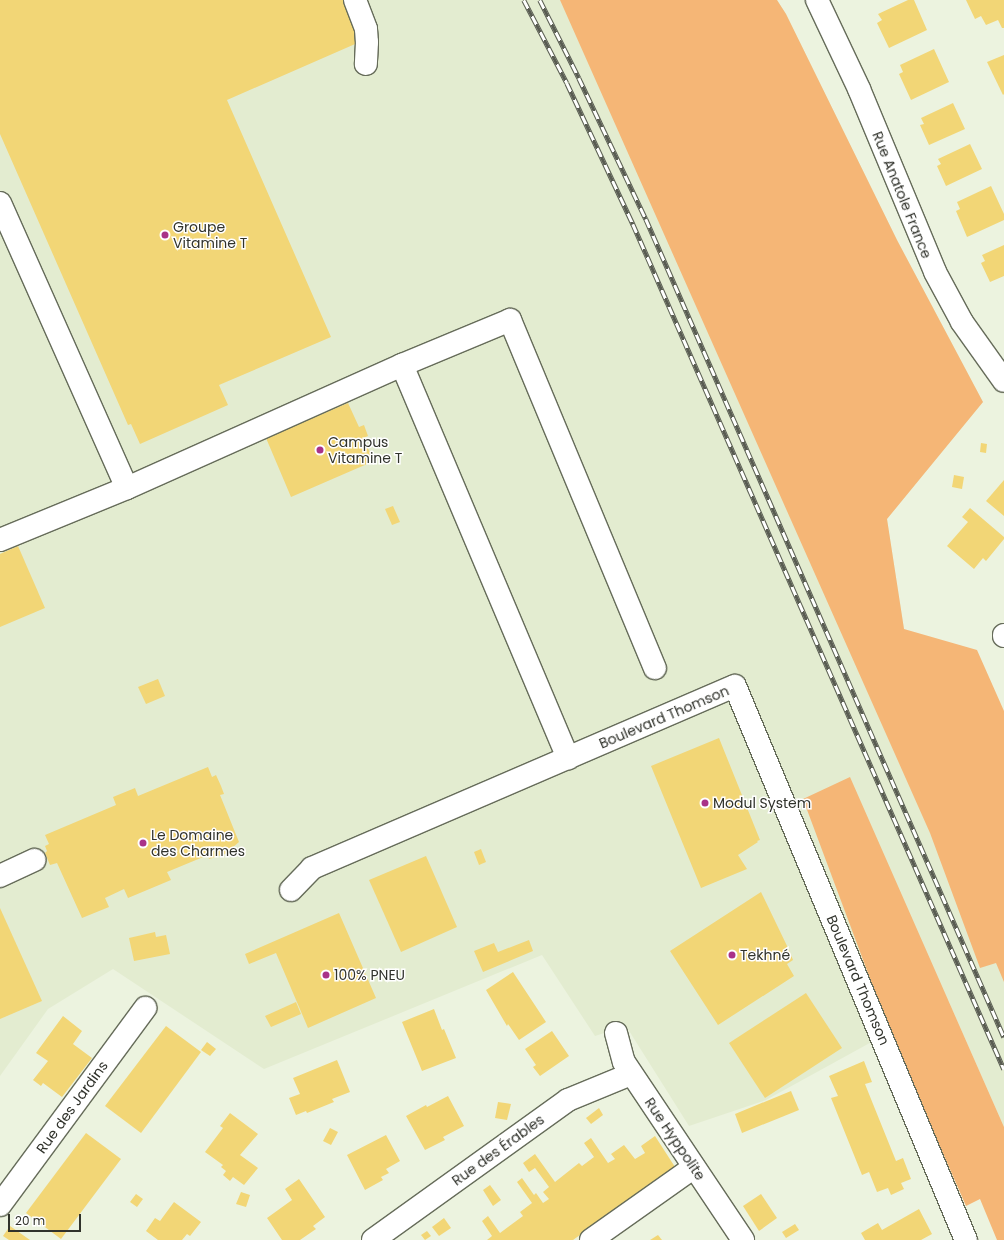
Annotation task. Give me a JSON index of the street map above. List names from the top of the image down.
{
  "streets": {
    "street": [
      "Rue Anatole France",
      "Boulevard Thomson",
      "Rue des Jardins",
      "Rue Hyppolite",
      "Rue des Érables"
    ]
  },
  "crossings": [
    ["Rue Hyppolite", "Rue des Érables"]
  ],
  "places": [
    "Groupe Vitamine T",
    "Campus Vitamine T",
    "Modul System",
    "Le Domaine des Charmes",
    "Tekhné",
    "100% PNEU"
  ],
  "scale_bar": "20 m"
}
